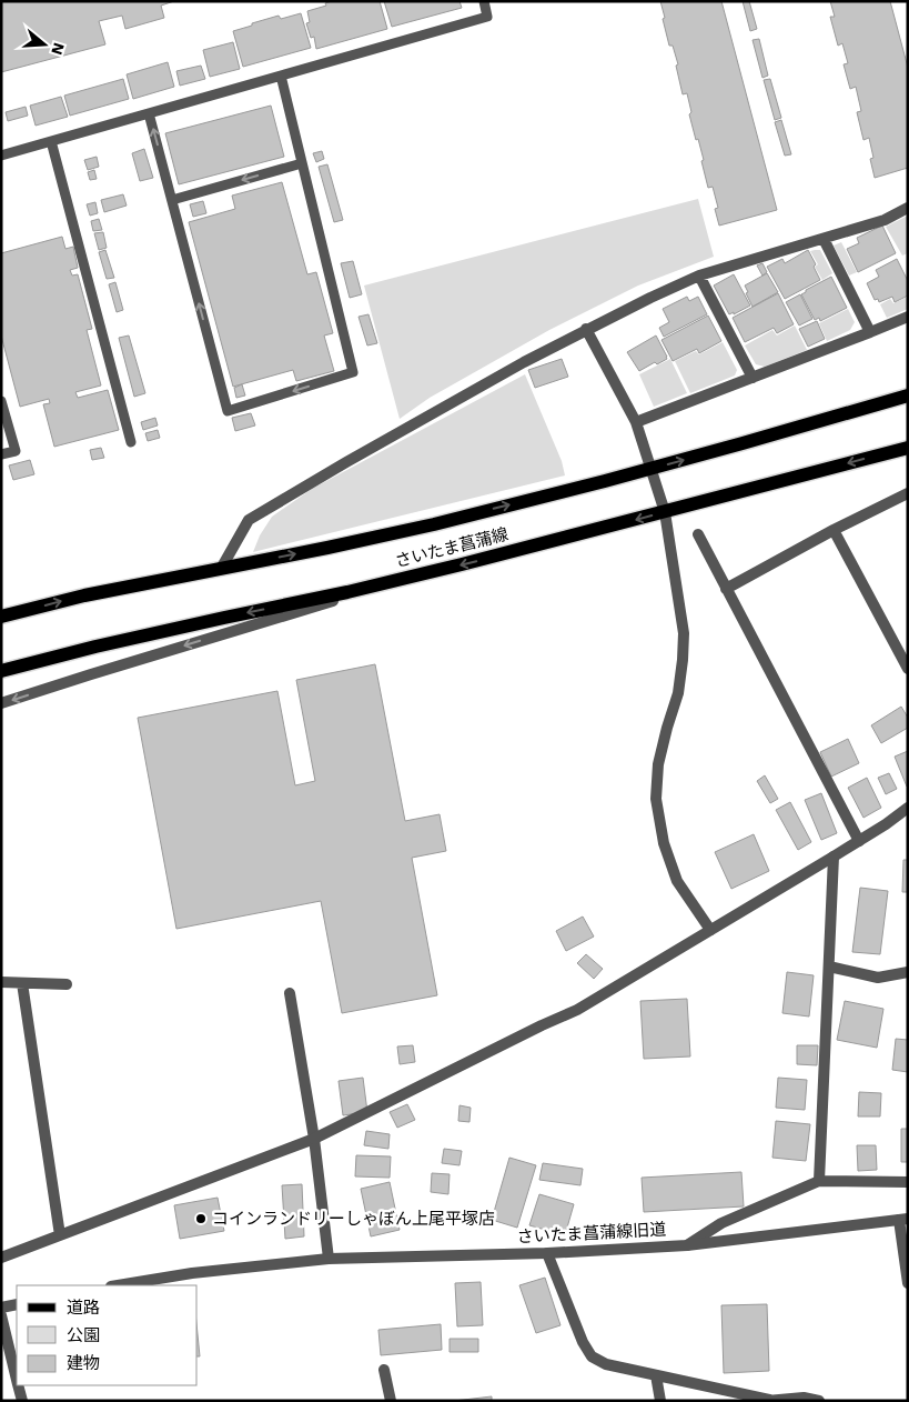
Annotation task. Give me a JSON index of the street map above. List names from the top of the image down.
{
  "streets": {
    "main road": ["さいたま菖蒲線"],
    "street": ["さいたま菖蒲線旧道"]
  },
  "places": ["コインランドリーしゃぼん上尾平塚店"],
  "legend": ["道路", "公園", "建物"],
  "north": "right"
}
